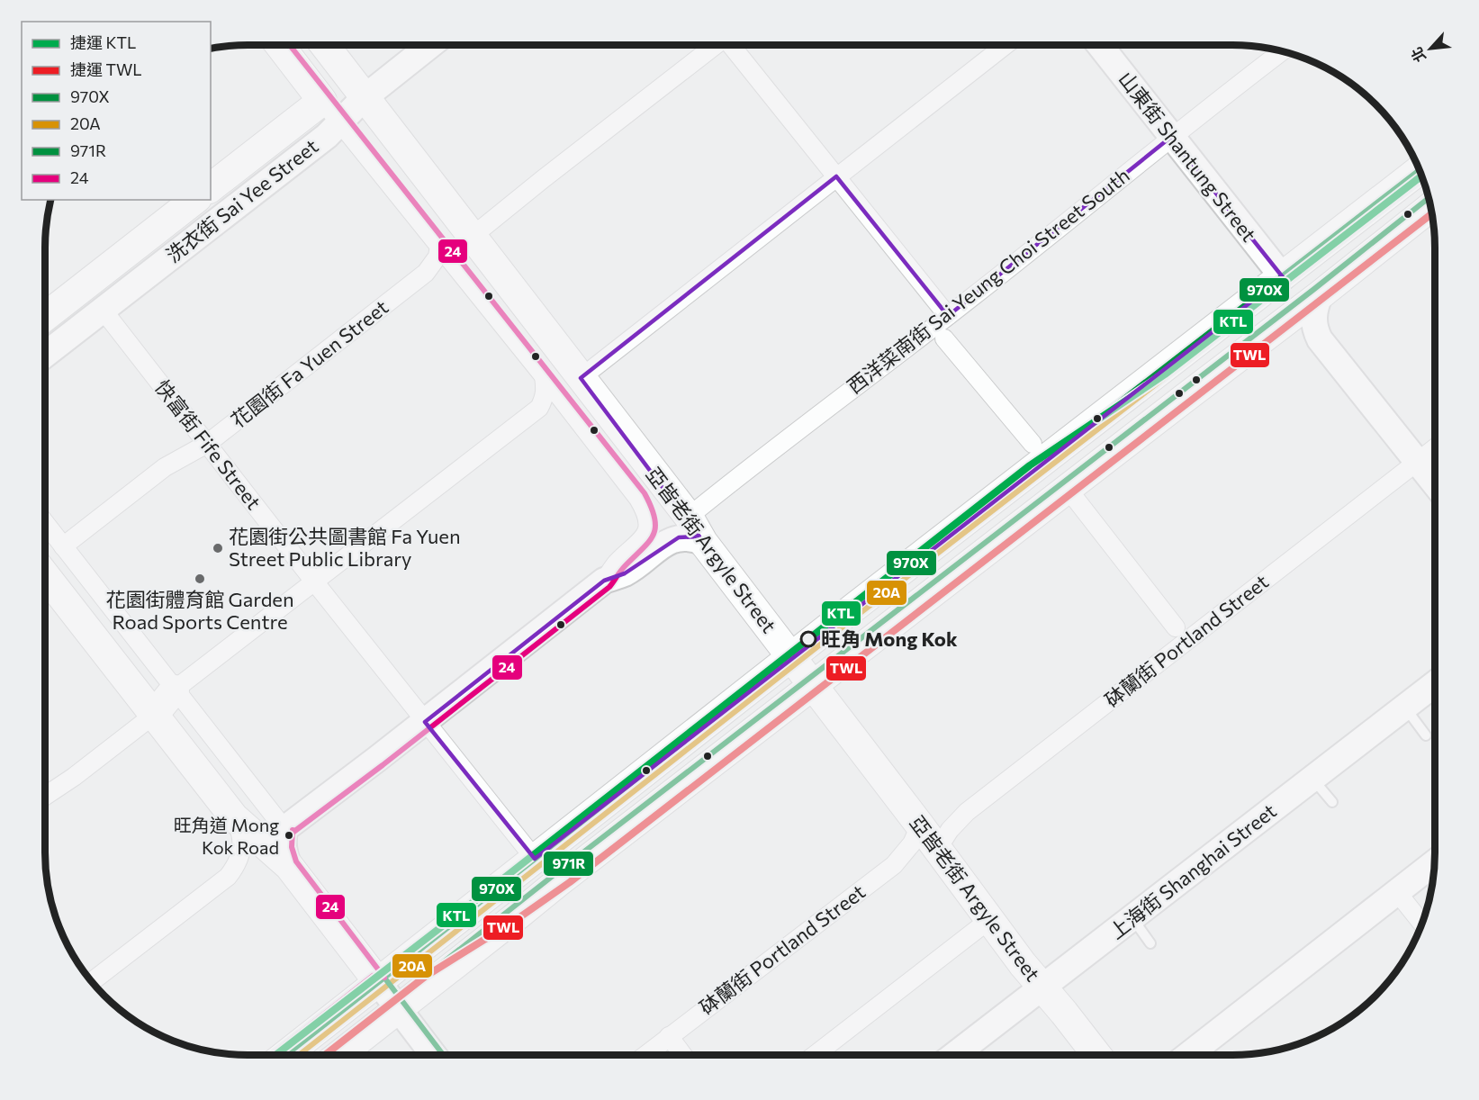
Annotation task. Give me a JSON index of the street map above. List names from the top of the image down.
{
  "streets": {
    "main road": [
      "山東街 Shantung Street",
      "洗衣街 Sai Yee Street",
      "亞皆老街 Argyle Street",
      "上海街 Shanghai Street"
    ],
    "street": [
      "西洋菜南街 Sai Yeung Choi Street South",
      "花園街 Fa Yuen Street",
      "快富街 Fife Street",
      "砵蘭街 Portland Street"
    ]
  },
  "crossings": [
    ["山東街 Shantung Street", "西洋菜南街 Sai Yeung Choi Street South"],
    ["洗衣街 Sai Yee Street", "快富街 Fife Street"],
    ["洗衣街 Sai Yee Street", "亞皆老街 Argyle Street"],
    ["西洋菜南街 Sai Yeung Choi Street South", "亞皆老街 Argyle Street"],
    ["花園街 Fa Yuen Street", "快富街 Fife Street"],
    ["花園街 Fa Yuen Street", "亞皆老街 Argyle Street"],
    ["亞皆老街 Argyle Street", "砵蘭街 Portland Street"],
    ["亞皆老街 Argyle Street", "上海街 Shanghai Street"]
  ],
  "places": [
    "花園街公共圖書館 Fa Yuen Street Public Library",
    "花園街體育館 Garden Road Sports Centre",
    "旺角 Mong Kok",
    "旺角道 Mong Kok Road"
  ],
  "lines": [
    "transit line 24",
    "transit line 970X",
    "metro line KTL",
    "transit line 20A",
    "transit line 971R",
    "metro line TWL"
  ],
  "legend": [
    "捷運 KTL",
    "捷運 TWL",
    "970X",
    "20A",
    "971R",
    "24"
  ],
  "north": "bottom left"
}
